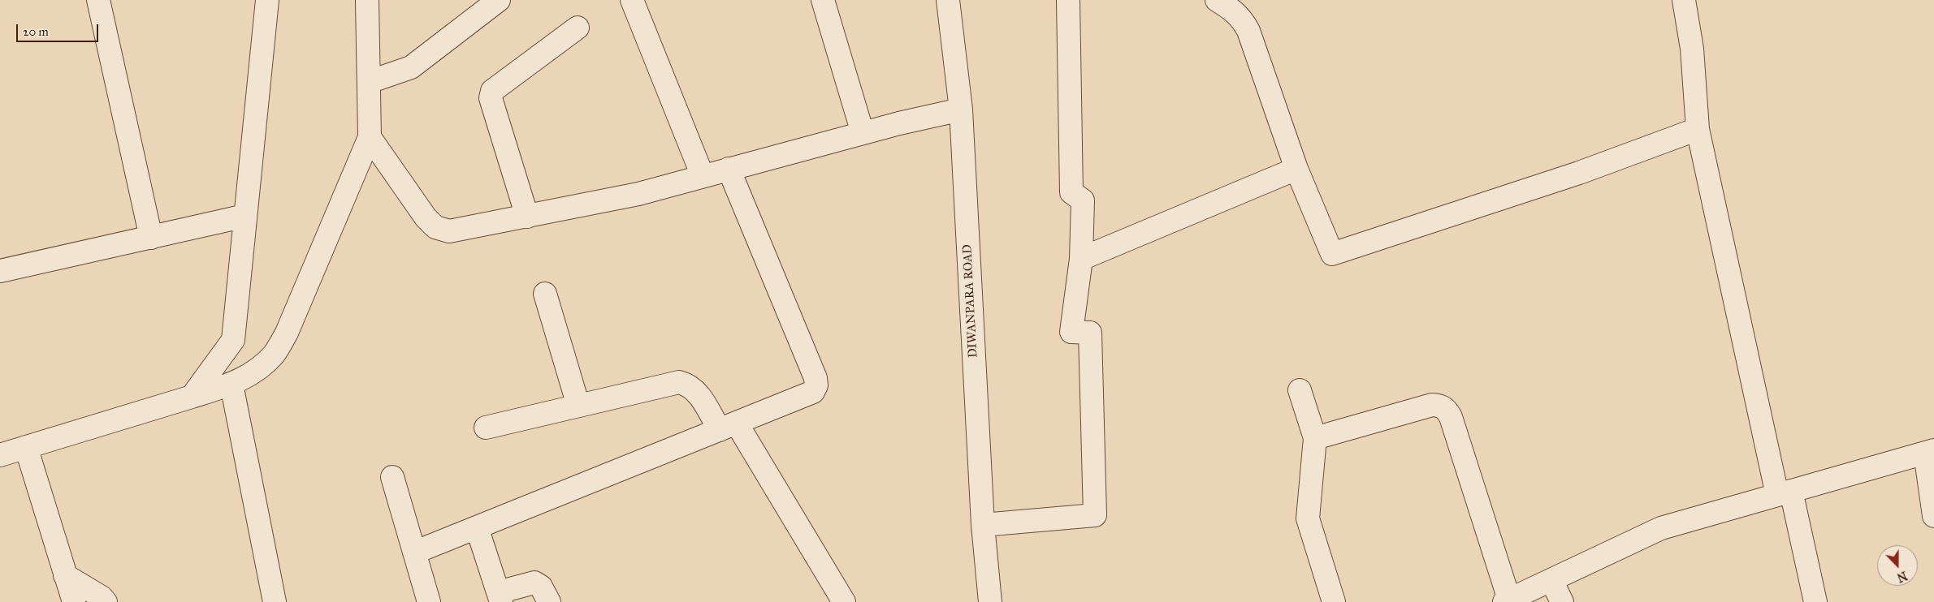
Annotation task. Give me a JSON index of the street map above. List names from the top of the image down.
{
  "streets": {
    "street": ["DIWANPARA ROAD"]
  },
  "scale_bar": "20 m",
  "north": "bottom"
}
